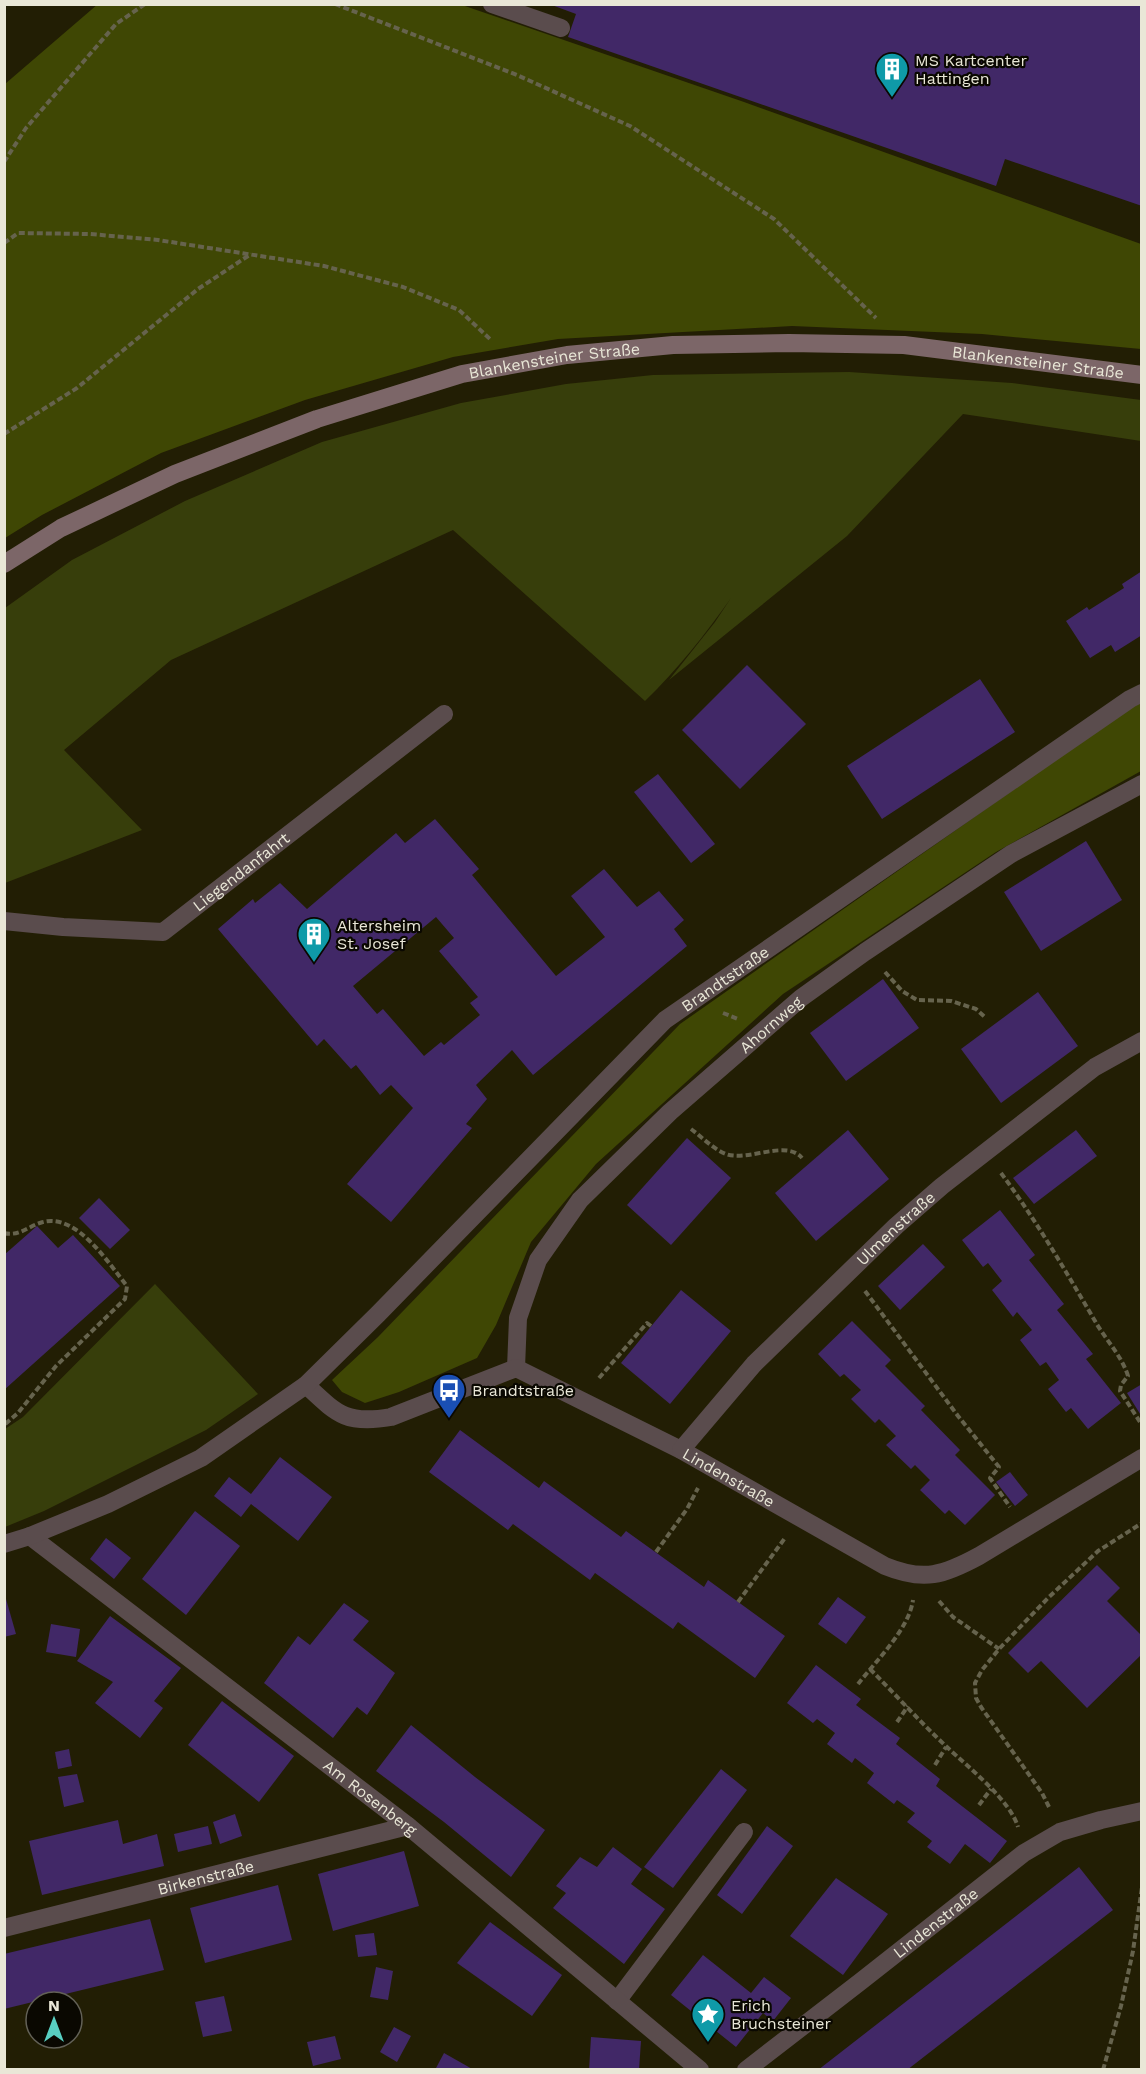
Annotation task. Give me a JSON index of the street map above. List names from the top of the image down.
{
  "streets": {
    "main road": ["Blankensteiner Straße"],
    "street": [
      "Liegendanfahrt",
      "Brandtstraße",
      "Ahornweg",
      "Ulmenstraße",
      "Lindenstraße",
      "Am Rosenberg",
      "Birkenstraße"
    ]
  },
  "crossings": [
    ["Brandtstraße", "Am Rosenberg"],
    ["Ahornweg", "Lindenstraße"],
    ["Ulmenstraße", "Lindenstraße"],
    ["Am Rosenberg", "Birkenstraße"]
  ],
  "places": {
    "building": ["MS Kartcenter Hattingen", "Altersheim St. Josef"],
    "bus stop": ["Brandtstraße"],
    "place": ["Erich Bruchsteiner"]
  },
  "north": "top"
}
